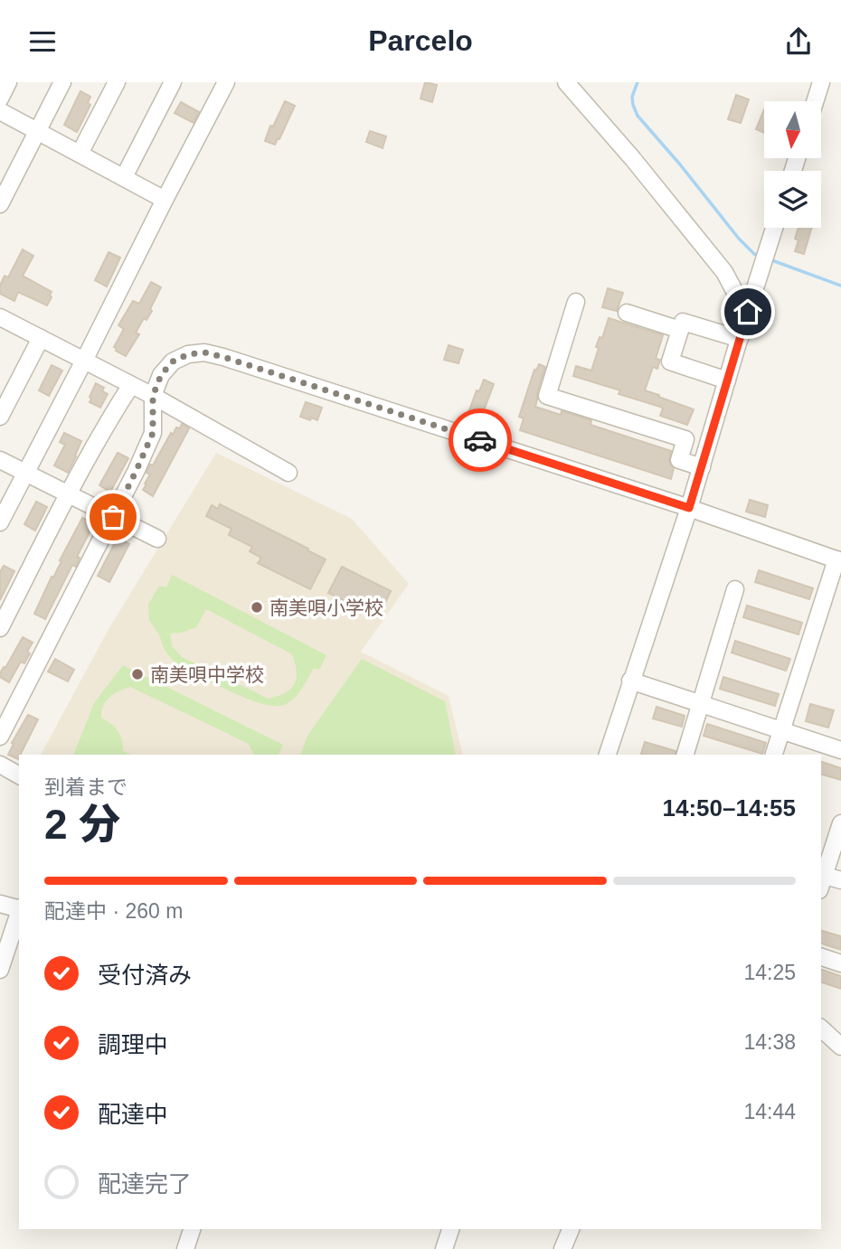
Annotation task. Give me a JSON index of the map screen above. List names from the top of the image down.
{
  "places": ["南美唄小学校", "南美唄中学校"],
  "north": "bottom",
  "page": {
    "header": "Parcelo",
    "heading": ["2 分", "到着まで", "14:50–14:55"],
    "bar": "配達中 · 260 m",
    "list": [
      ["受付済み", "14:25"],
      ["調理中", "14:38"],
      ["配達中", "14:44"],
      "配達完了"
    ]
  }
}
